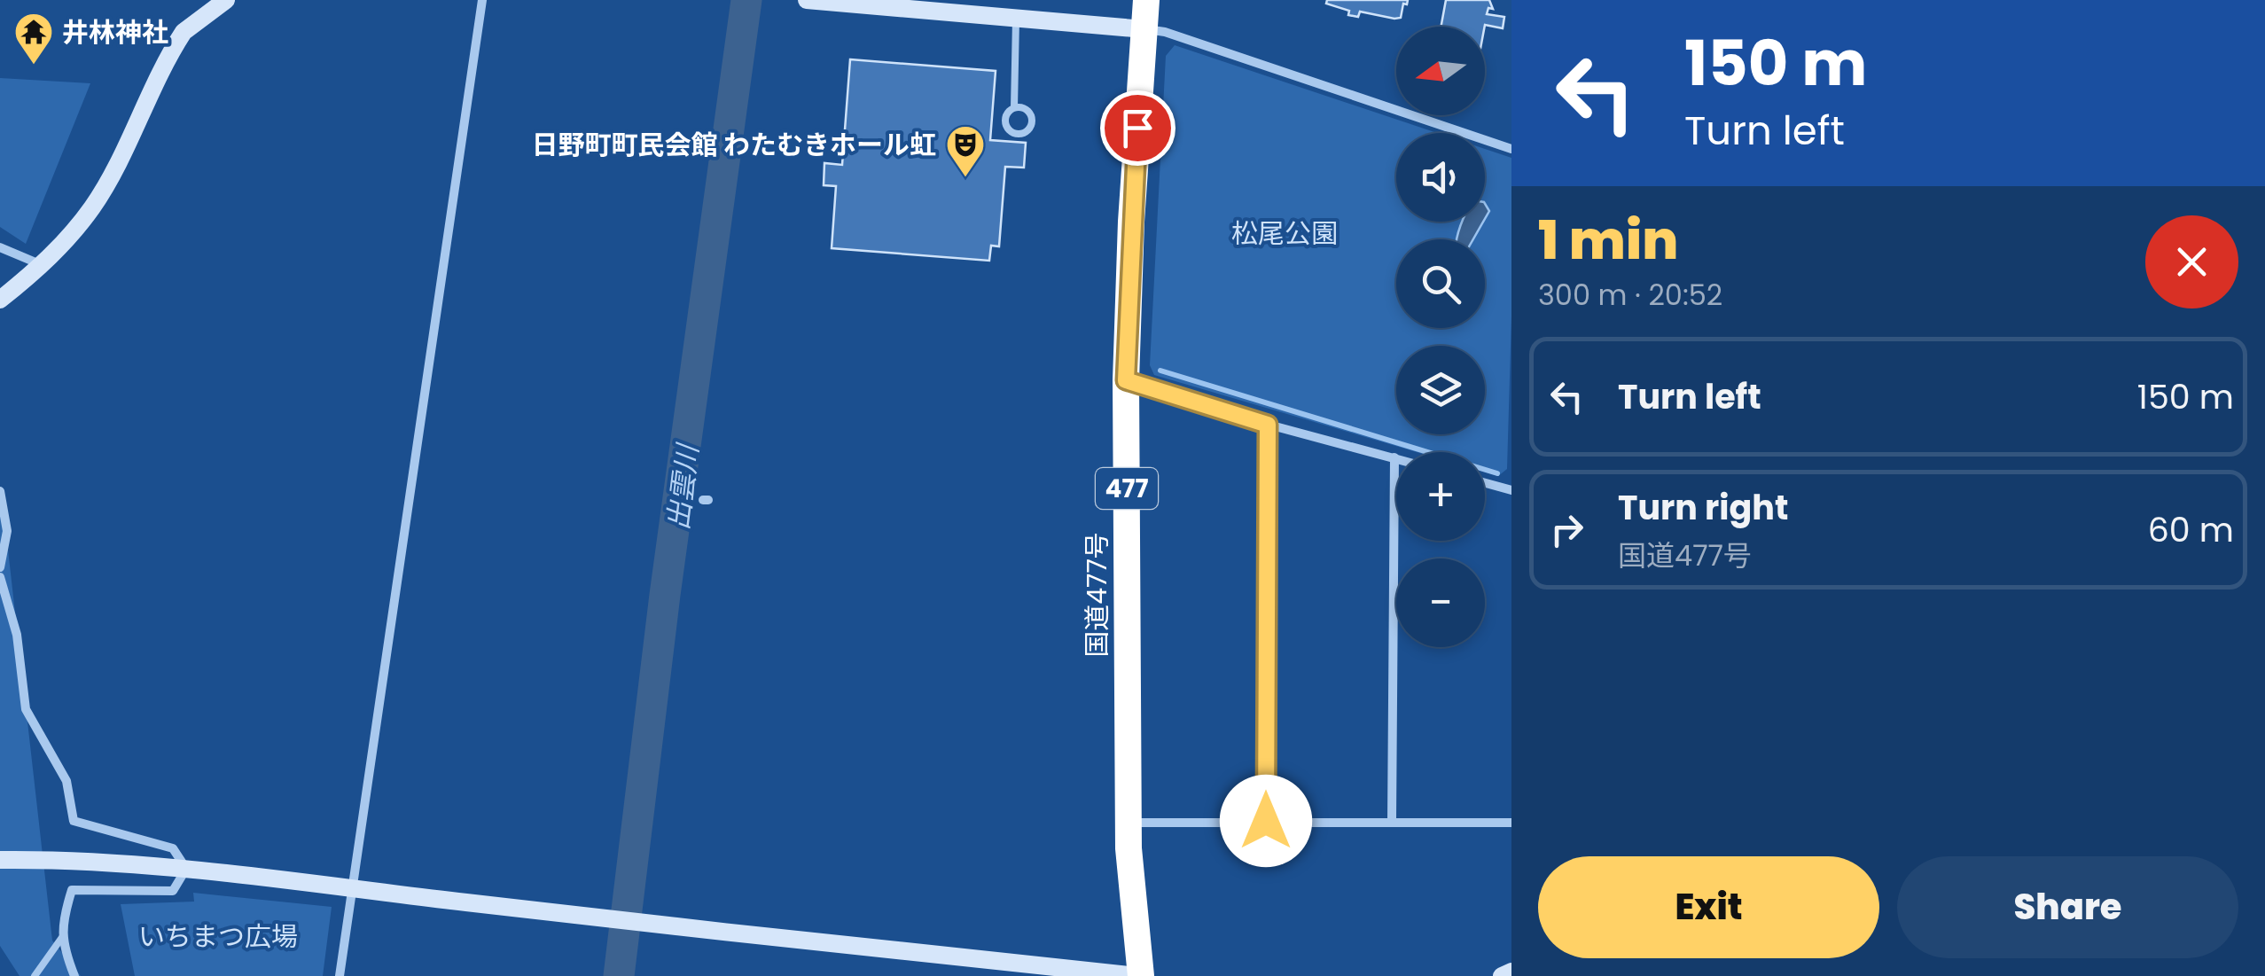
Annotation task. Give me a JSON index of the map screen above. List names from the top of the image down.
{
  "streets": {
    "highway": ["477", "国道477号"]
  },
  "water": ["出雲川"],
  "parks": ["松尾公園", "いちまつ広場"],
  "places": {
    "temple": ["井林神社"],
    "theatre": ["日野町町民会館 わたむきホール虹"]
  },
  "north": "left",
  "page": {
    "turn": ["150 m", "Turn left"],
    "map_buttons": ["+", "−"],
    "heading": ["1 min", "300 m · 20:52"],
    "list": [
      {
        "name": "Turn left",
        "value": "150 m"
      },
      {
        "name": "Turn right",
        "note": "国道477号",
        "value": "60 m"
      }
    ],
    "buttons": ["Exit", "Share"]
  }
}
